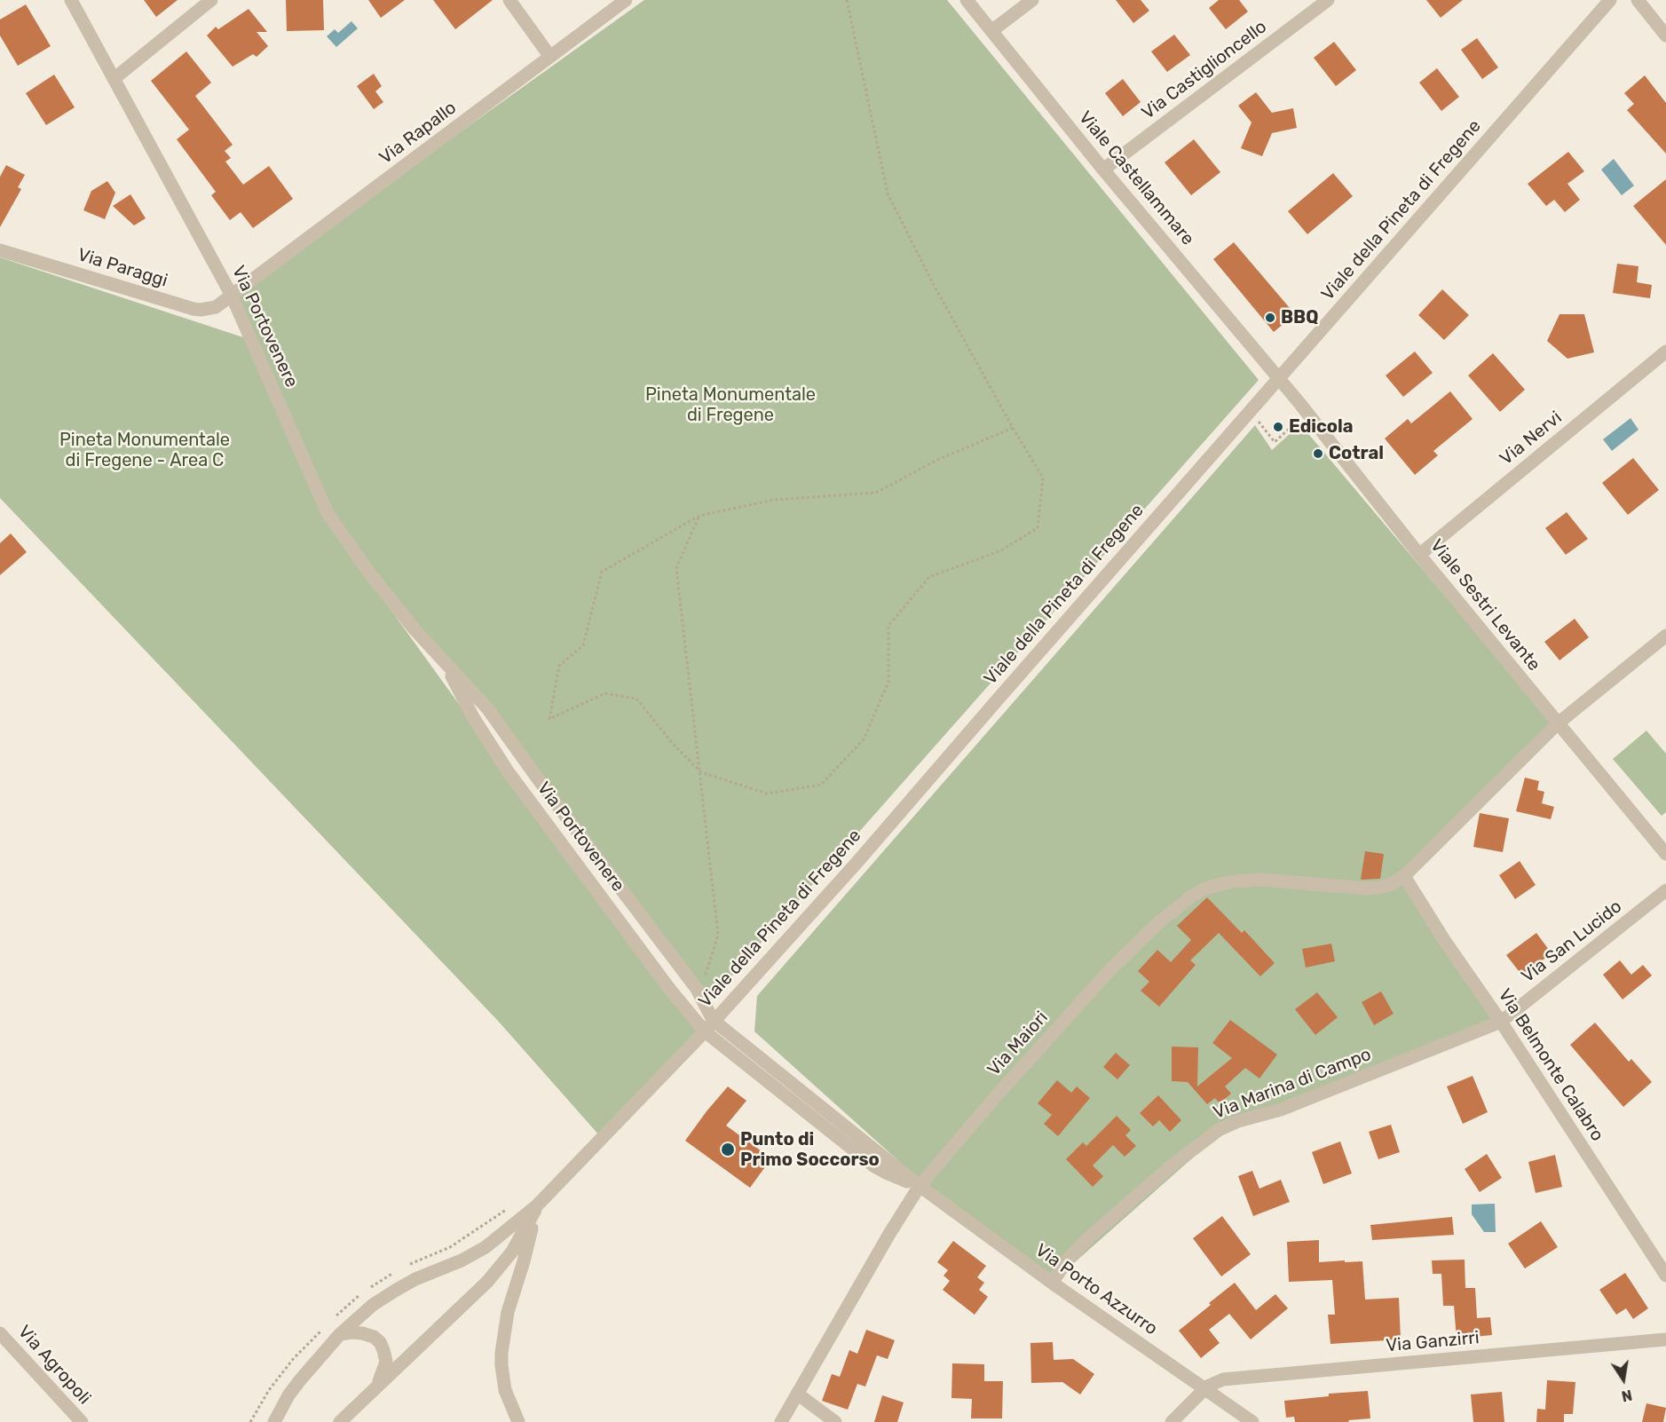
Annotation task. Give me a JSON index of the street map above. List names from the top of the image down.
{
  "streets": {
    "street": [
      "Via Castiglioncello",
      "Via Rapallo",
      "Viale Castellammare",
      "Viale della Pineta di Fregene",
      "Via Paraggi",
      "Via Portovenere",
      "Via Nervi",
      "Viale Sestri Levante",
      "Via San Lucido",
      "Via Maiori",
      "Via Belmonte Calabro",
      "Via Marina di Campo",
      "Via Porto Azzurro",
      "Via Ganzirri",
      "Via Agropoli"
    ]
  },
  "crossings": [
    ["Via Castiglioncello", "Viale Castellammare"],
    ["Via Rapallo", "Via Paraggi"],
    ["Via Rapallo", "Via Portovenere"],
    ["Viale Castellammare", "Viale della Pineta di Fregene"],
    ["Viale Castellammare", "Viale Sestri Levante"],
    ["Viale della Pineta di Fregene", "Via Portovenere"],
    ["Viale della Pineta di Fregene", "Viale Sestri Levante"],
    ["Viale della Pineta di Fregene", "Via Porto Azzurro"],
    ["Via Paraggi", "Via Portovenere"],
    ["Via Portovenere", "Via Porto Azzurro"],
    ["Via Nervi", "Viale Sestri Levante"],
    ["Via San Lucido", "Via Belmonte Calabro"],
    ["Via San Lucido", "Via Marina di Campo"],
    ["Via Maiori", "Via Belmonte Calabro"],
    ["Via Maiori", "Via Porto Azzurro"],
    ["Via Belmonte Calabro", "Via Marina di Campo"],
    ["Via Marina di Campo", "Via Porto Azzurro"],
    ["Via Porto Azzurro", "Via Ganzirri"]
  ],
  "parks": ["Pineta Monumentale di Fregene", "Pineta Monumentale di Fregene - Area C"],
  "places": [
    "BBQ",
    "Edicola",
    "Cotral",
    "Punto di Primo Soccorso"
  ],
  "north": "bottom"
}
